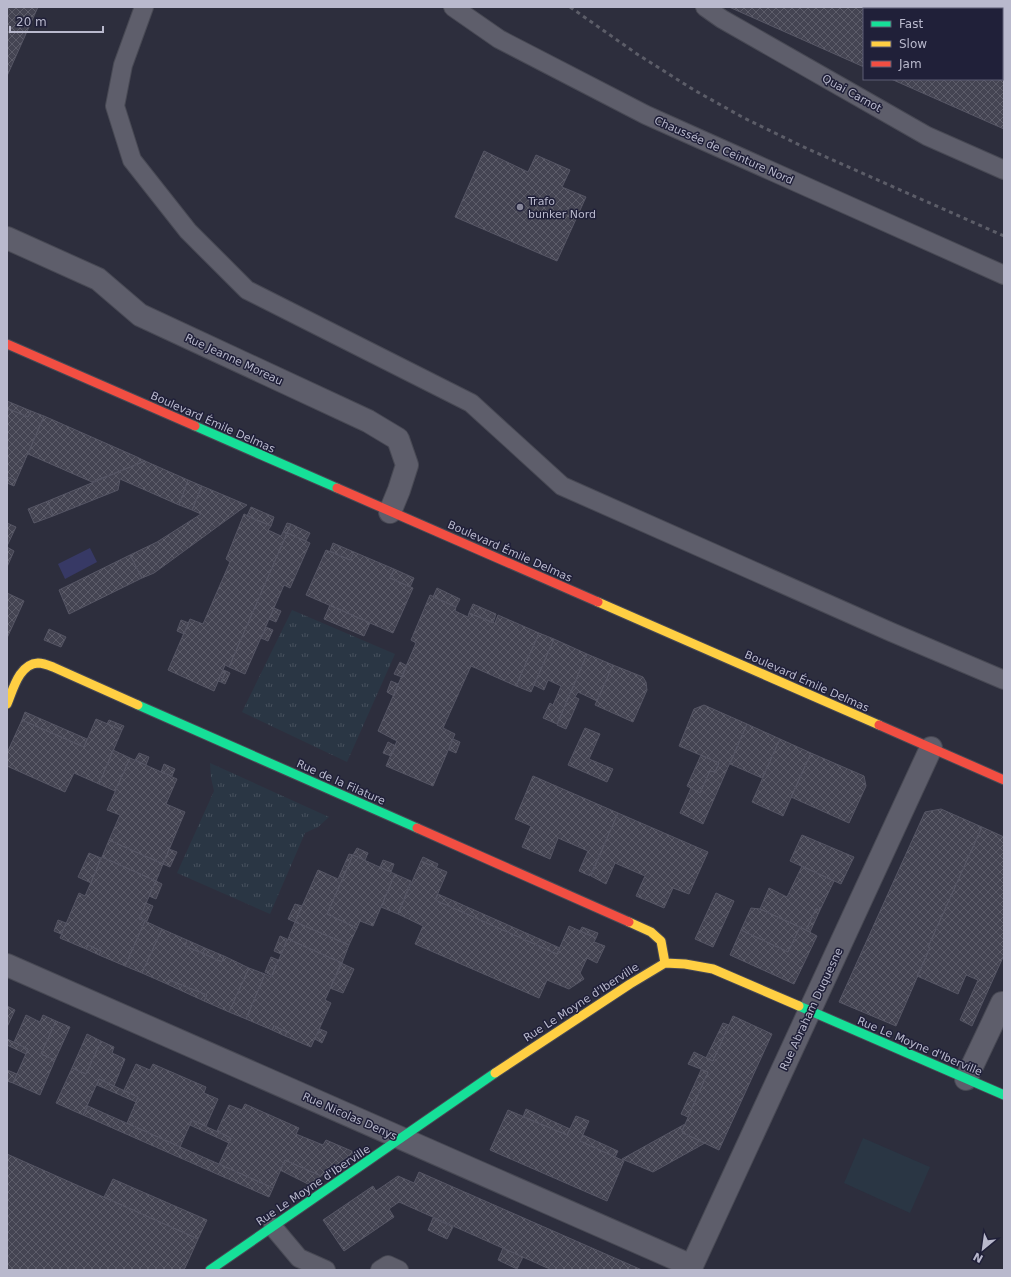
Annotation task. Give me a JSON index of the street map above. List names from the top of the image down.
{
  "streets": {
    "street": [
      "Rue Jeanne Moreau",
      "Boulevard Émile Delmas",
      "Rue de la Filature",
      "Rue Le Moyne d'Iberville",
      "Rue Abraham Duquesne",
      "Rue Nicolas Denys"
    ],
    "lane": ["Quai Carnot", "Chaussée de Ceinture Nord"]
  },
  "crossings": [
    ["Rue Jeanne Moreau", "Boulevard Émile Delmas"],
    ["Boulevard Émile Delmas", "Rue Abraham Duquesne"],
    ["Rue de la Filature", "Rue Le Moyne d'Iberville"],
    ["Rue Le Moyne d'Iberville", "Rue Abraham Duquesne"],
    ["Rue Le Moyne d'Iberville", "Rue Nicolas Denys"],
    ["Rue Abraham Duquesne", "Rue Nicolas Denys"]
  ],
  "places": ["Trafo bunker Nord"],
  "legend": ["Fast", "Slow", "Jam"],
  "scale_bar": "20 m",
  "north": "bottom left"
}
